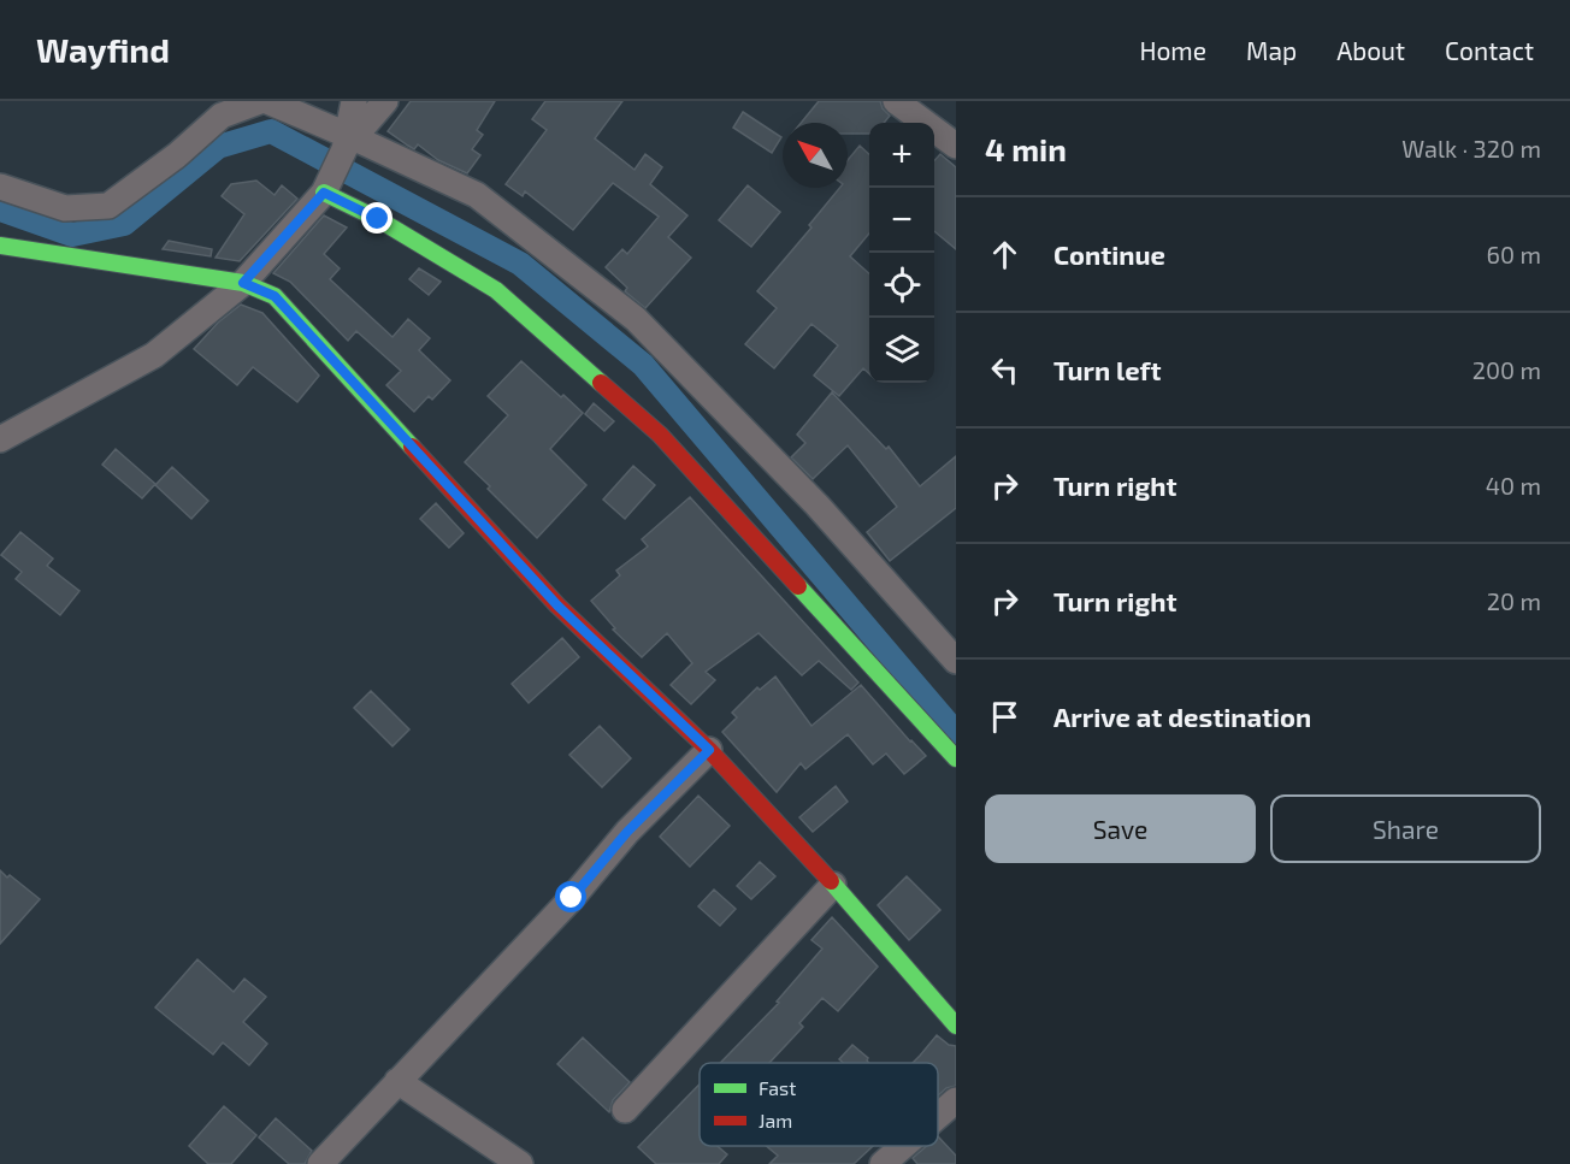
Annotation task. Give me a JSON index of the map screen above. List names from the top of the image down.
{
  "legend": ["Fast", "Jam"],
  "north": "top left",
  "page": {
    "header": "Wayfind",
    "nav": [
      "Home",
      "Map",
      "About",
      "Contact"
    ],
    "heading": ["4 min", "Walk · 320 m"],
    "map_buttons": ["+", "−"],
    "list": [
      ["Continue", "60 m"],
      ["Turn left", "200 m"],
      ["Turn right", "40 m"],
      ["Turn right", "20 m"],
      "Arrive at destination"
    ],
    "buttons": ["Save", "Share"]
  }
}
